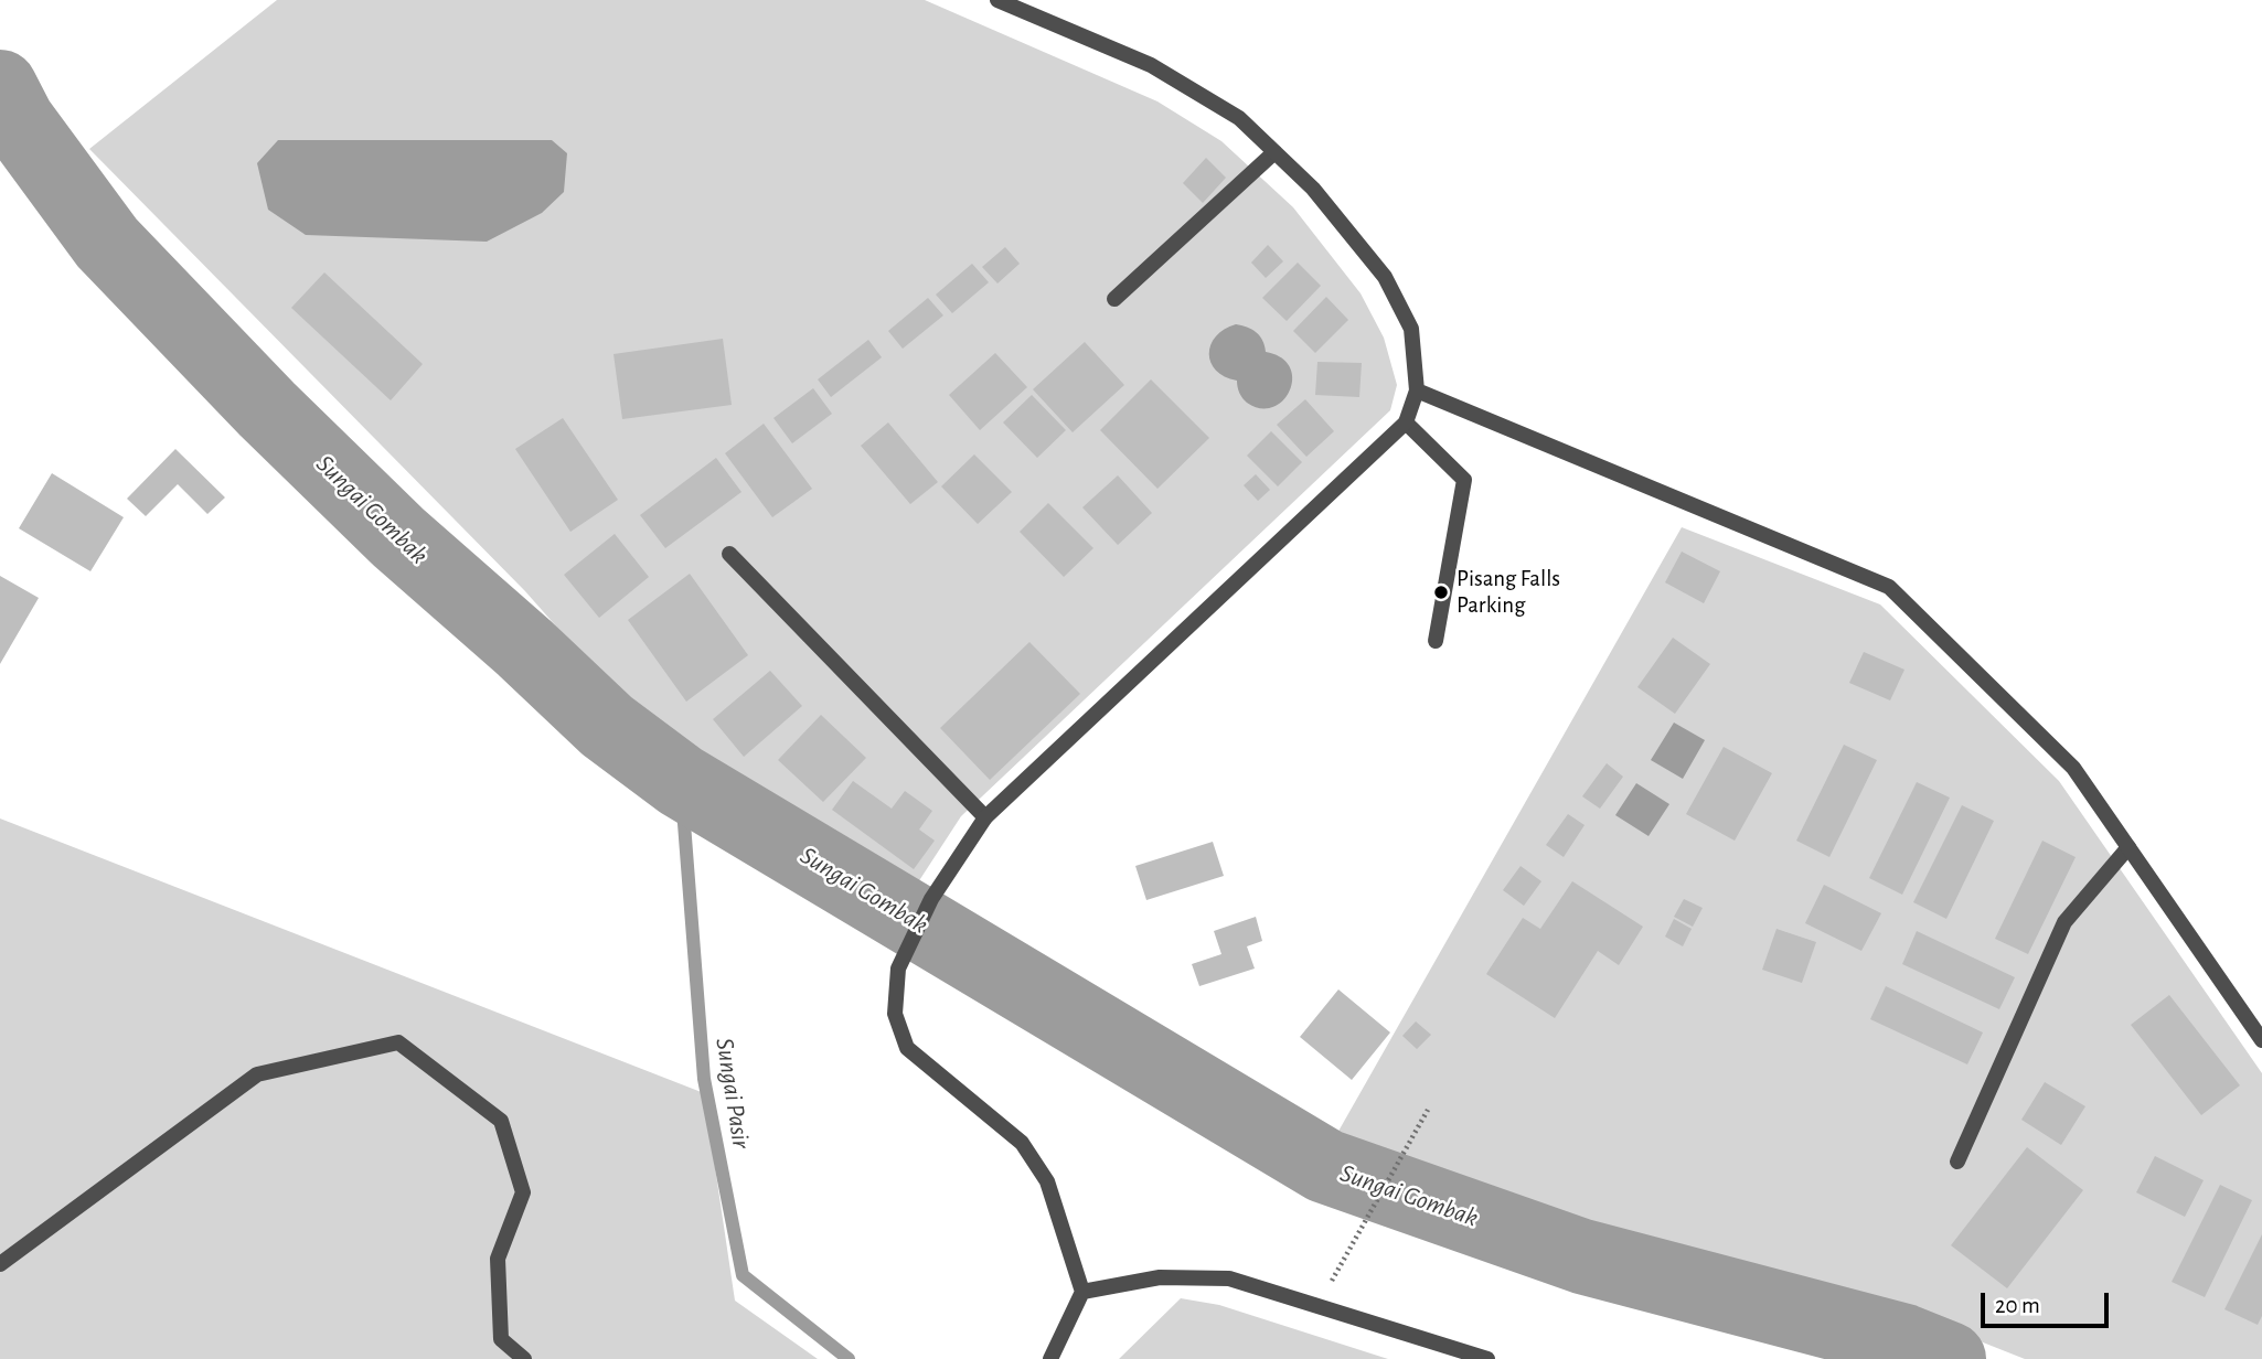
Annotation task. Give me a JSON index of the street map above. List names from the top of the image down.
{
  "water": ["Sungai Gombak", "Sungai Pasir"],
  "places": ["Pisang Falls Parking"],
  "scale_bar": "20 m"
}
